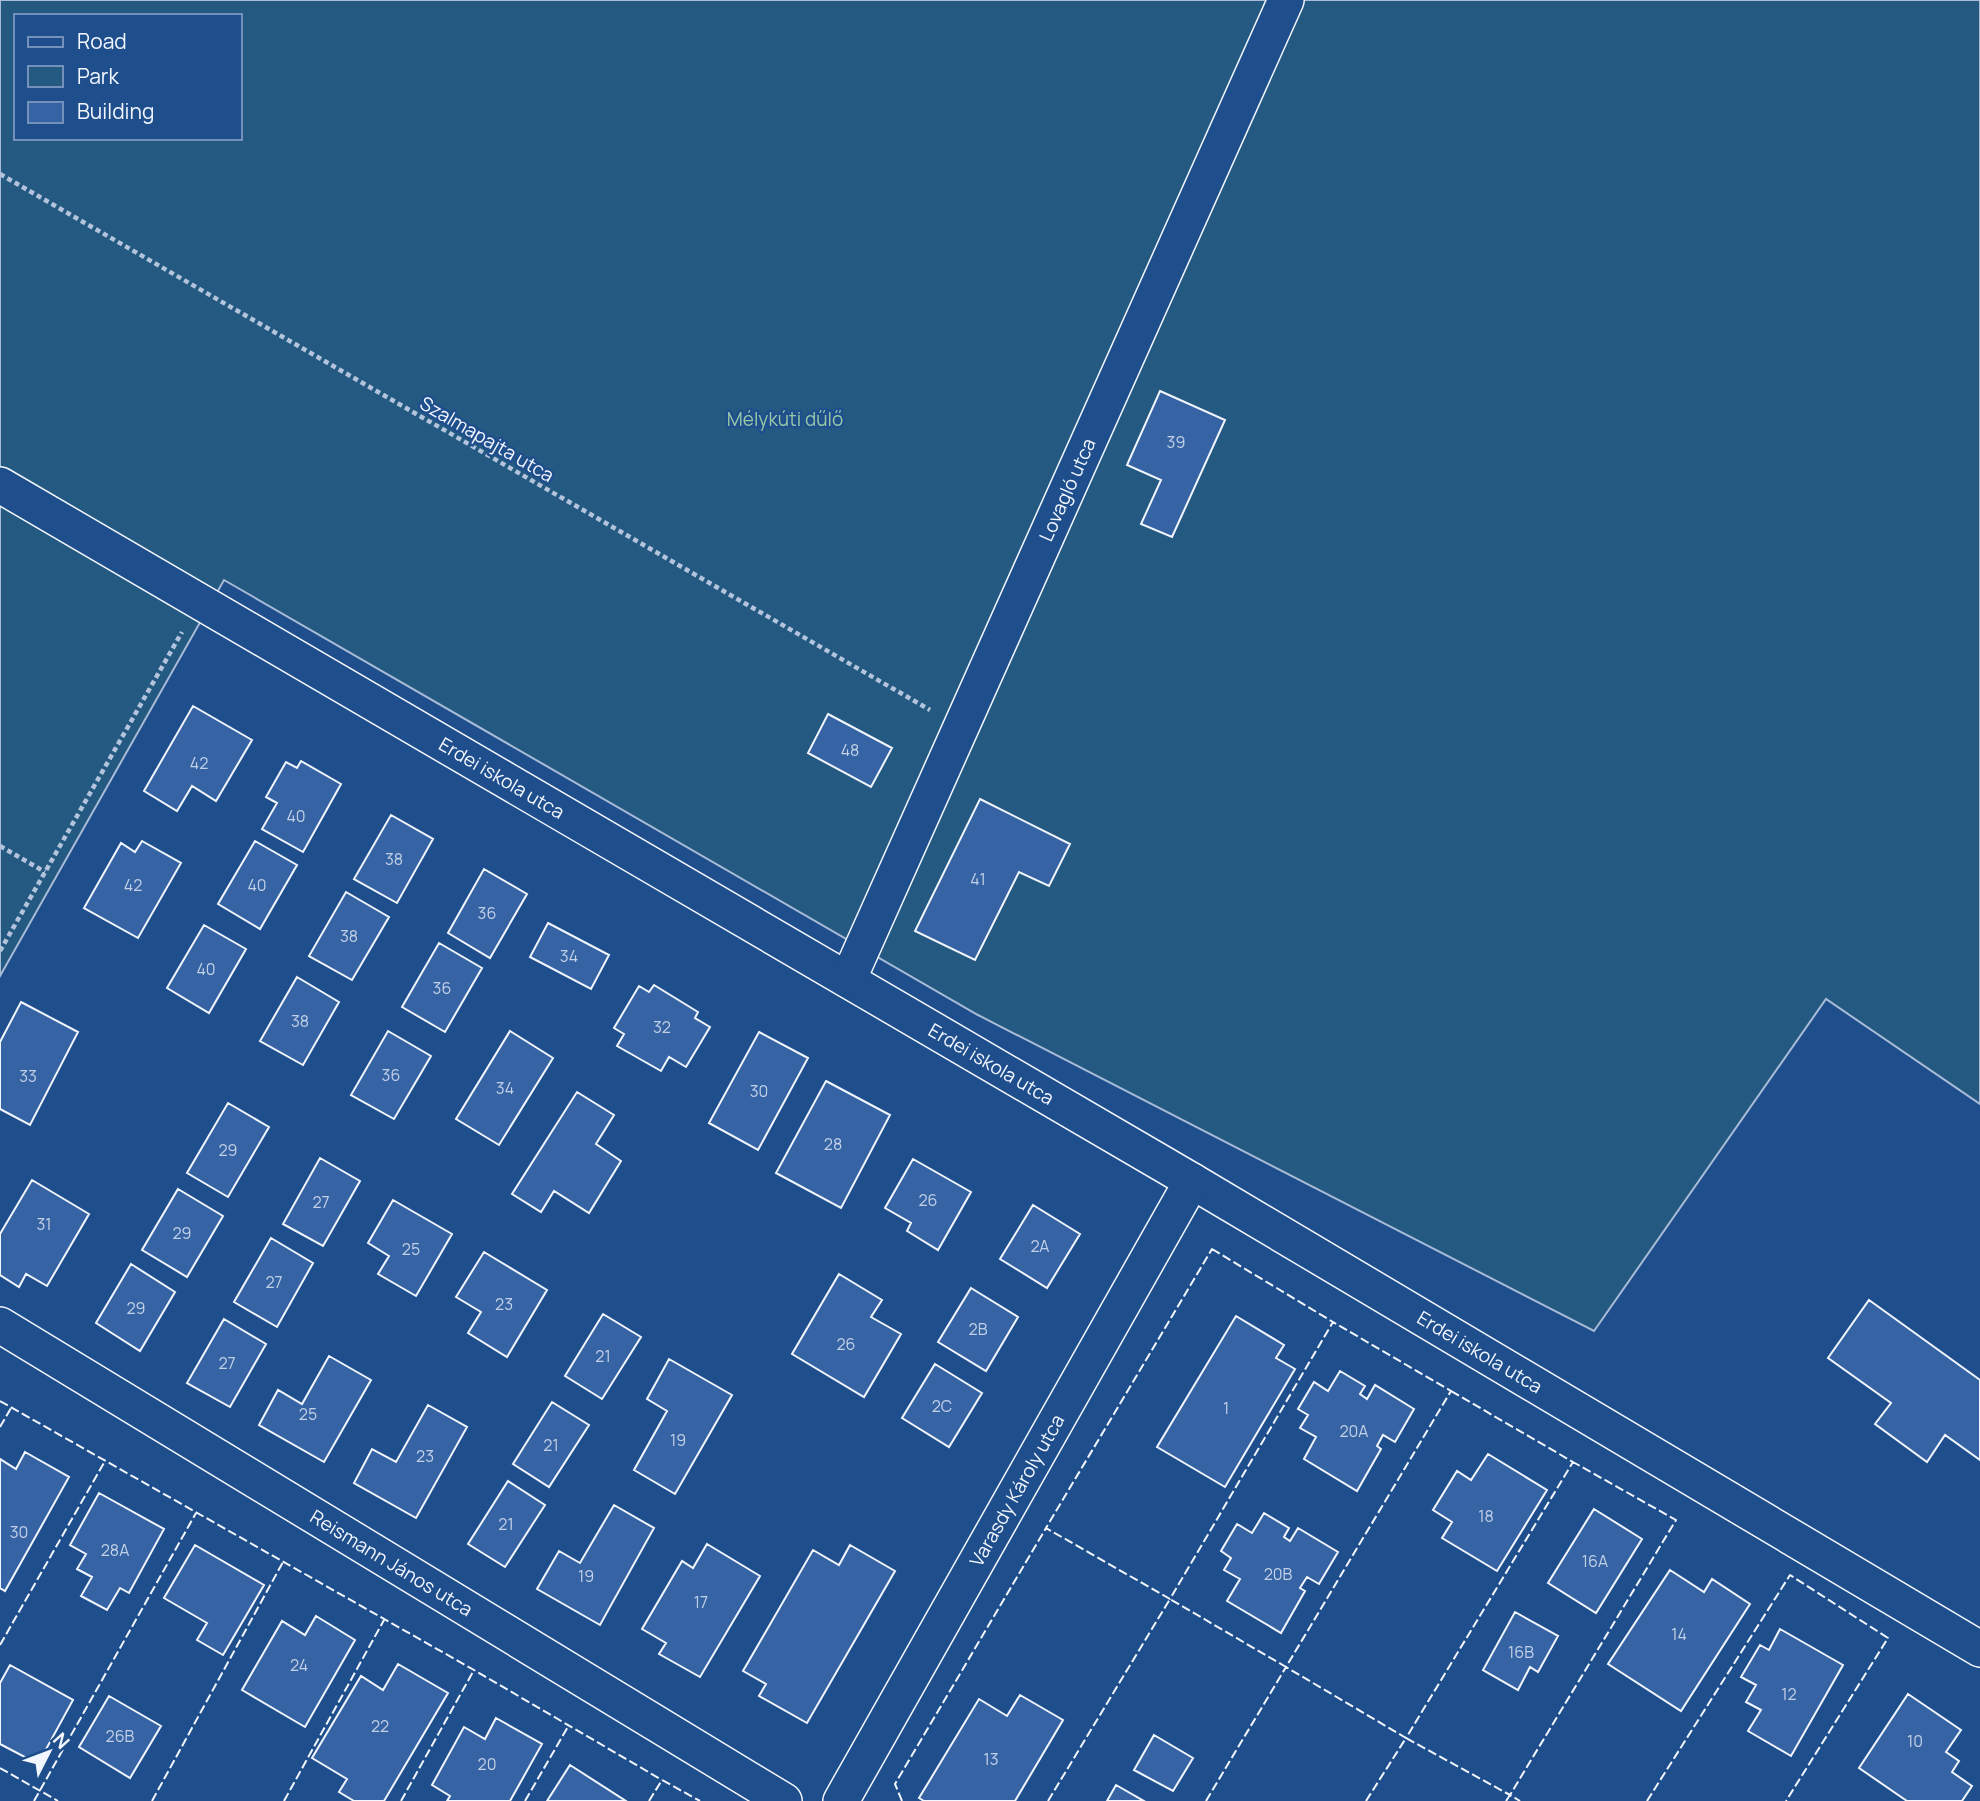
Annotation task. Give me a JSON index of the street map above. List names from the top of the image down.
{
  "streets": {
    "street": [
      "Lovagló utca",
      "Erdei iskola utca",
      "Varasdy Károly utca",
      "Reismann János utca"
    ],
    "path": ["Szalmapajta utca"]
  },
  "crossings": [
    ["Szalmapajta utca", "Lovagló utca"],
    ["Lovagló utca", "Erdei iskola utca"],
    ["Erdei iskola utca", "Varasdy Károly utca"]
  ],
  "parks": ["Mélykúti dűlő"],
  "house_numbers": [
    "39",
    "48",
    "42",
    "40",
    "38",
    "41",
    "42",
    "40",
    "36",
    "38",
    "34",
    "40",
    "36",
    "38",
    "32",
    "36",
    "33",
    "34",
    "30",
    "28",
    "29",
    "26",
    "27",
    "31",
    "29",
    "2A",
    "25",
    "27",
    "23",
    "29",
    "2B",
    "26",
    "21",
    "27",
    "2C",
    "1",
    "25",
    "20A",
    "19",
    "21",
    "23",
    "18",
    "21",
    "30",
    "28A",
    "16A",
    "20B",
    "19",
    "17",
    "14",
    "16B",
    "24",
    "12",
    "22",
    "26B",
    "10",
    "13",
    "20"
  ],
  "legend": ["Road", "Park", "Building"],
  "north": "top right"
}
